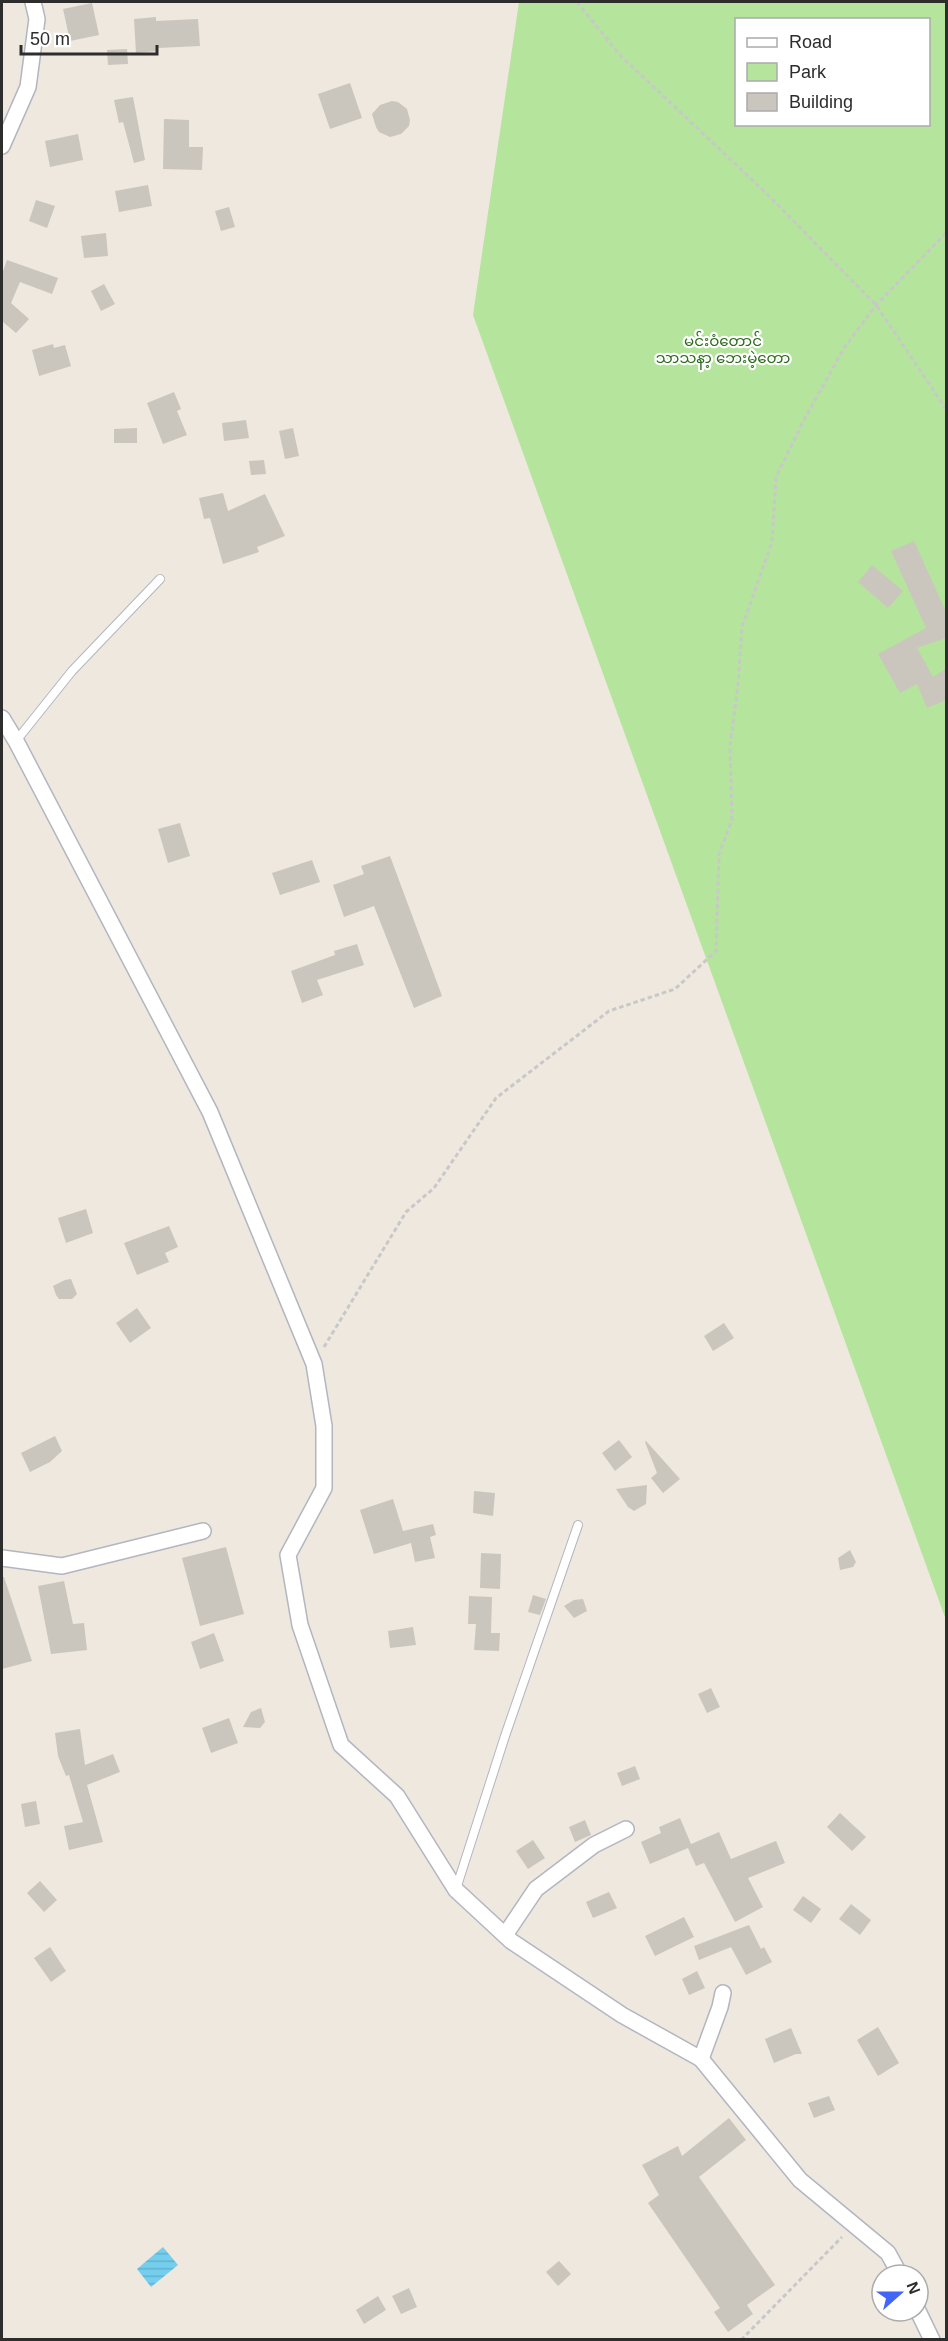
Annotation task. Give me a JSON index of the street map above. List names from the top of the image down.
{
  "parks": ["မင်းဝံတောင် သာသနာ့ ‌ဘေးမဲ့တော"],
  "legend": ["Road", "Park", "Building"],
  "scale_bar": "50 m",
  "north": "right"
}
